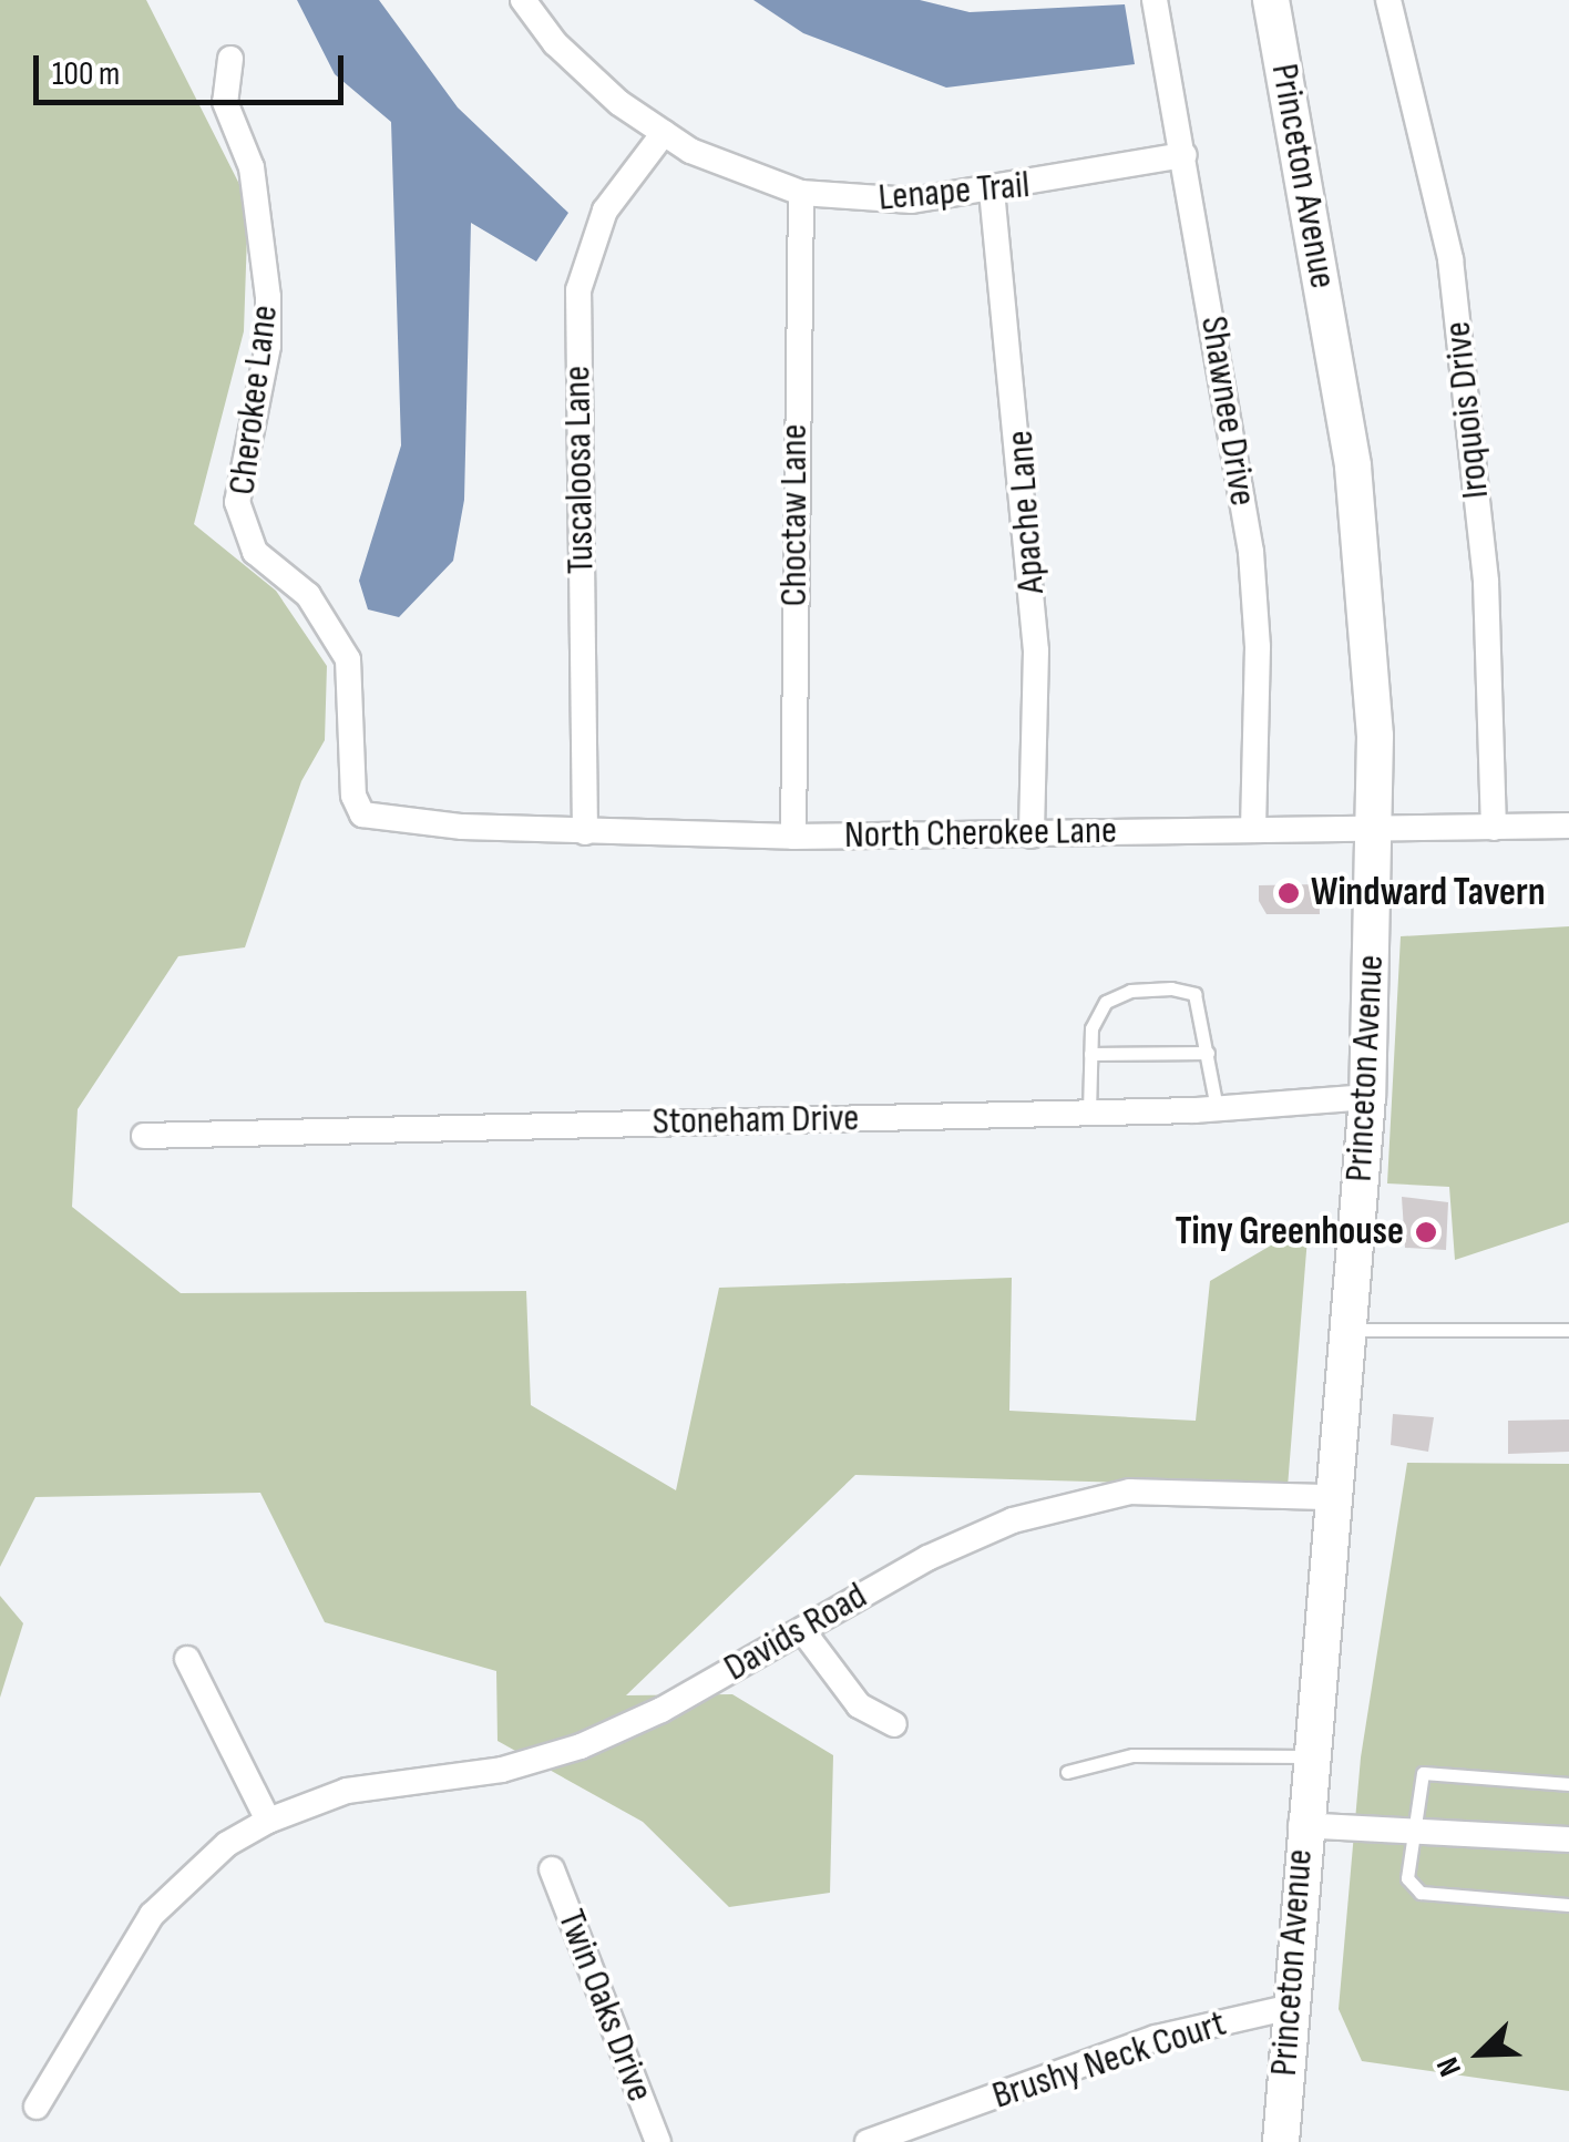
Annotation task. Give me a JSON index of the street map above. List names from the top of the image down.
{
  "streets": {
    "main road": ["Princeton Avenue"],
    "street": [
      "Lenape Trail",
      "Cherokee Lane",
      "Iroquois Drive",
      "Shawnee Drive",
      "Tuscaloosa Lane",
      "Apache Lane",
      "Choctaw Lane",
      "North Cherokee Lane",
      "Stoneham Drive",
      "Davids Road",
      "Twin Oaks Drive",
      "Brushy Neck Court"
    ]
  },
  "crossings": [
    ["Princeton Avenue", "North Cherokee Lane"],
    ["Princeton Avenue", "Stoneham Drive"],
    ["Princeton Avenue", "Davids Road"],
    ["Princeton Avenue", "Brushy Neck Court"],
    ["Lenape Trail", "Shawnee Drive"],
    ["Lenape Trail", "Tuscaloosa Lane"],
    ["Lenape Trail", "Apache Lane"],
    ["Lenape Trail", "Choctaw Lane"],
    ["Cherokee Lane", "Tuscaloosa Lane"],
    ["Cherokee Lane", "North Cherokee Lane"],
    ["Shawnee Drive", "North Cherokee Lane"],
    ["Tuscaloosa Lane", "North Cherokee Lane"],
    ["Apache Lane", "North Cherokee Lane"],
    ["Choctaw Lane", "North Cherokee Lane"]
  ],
  "places": ["Windward Tavern", "Tiny Greenhouse"],
  "scale_bar": "100 m",
  "north": "bottom left"
}
